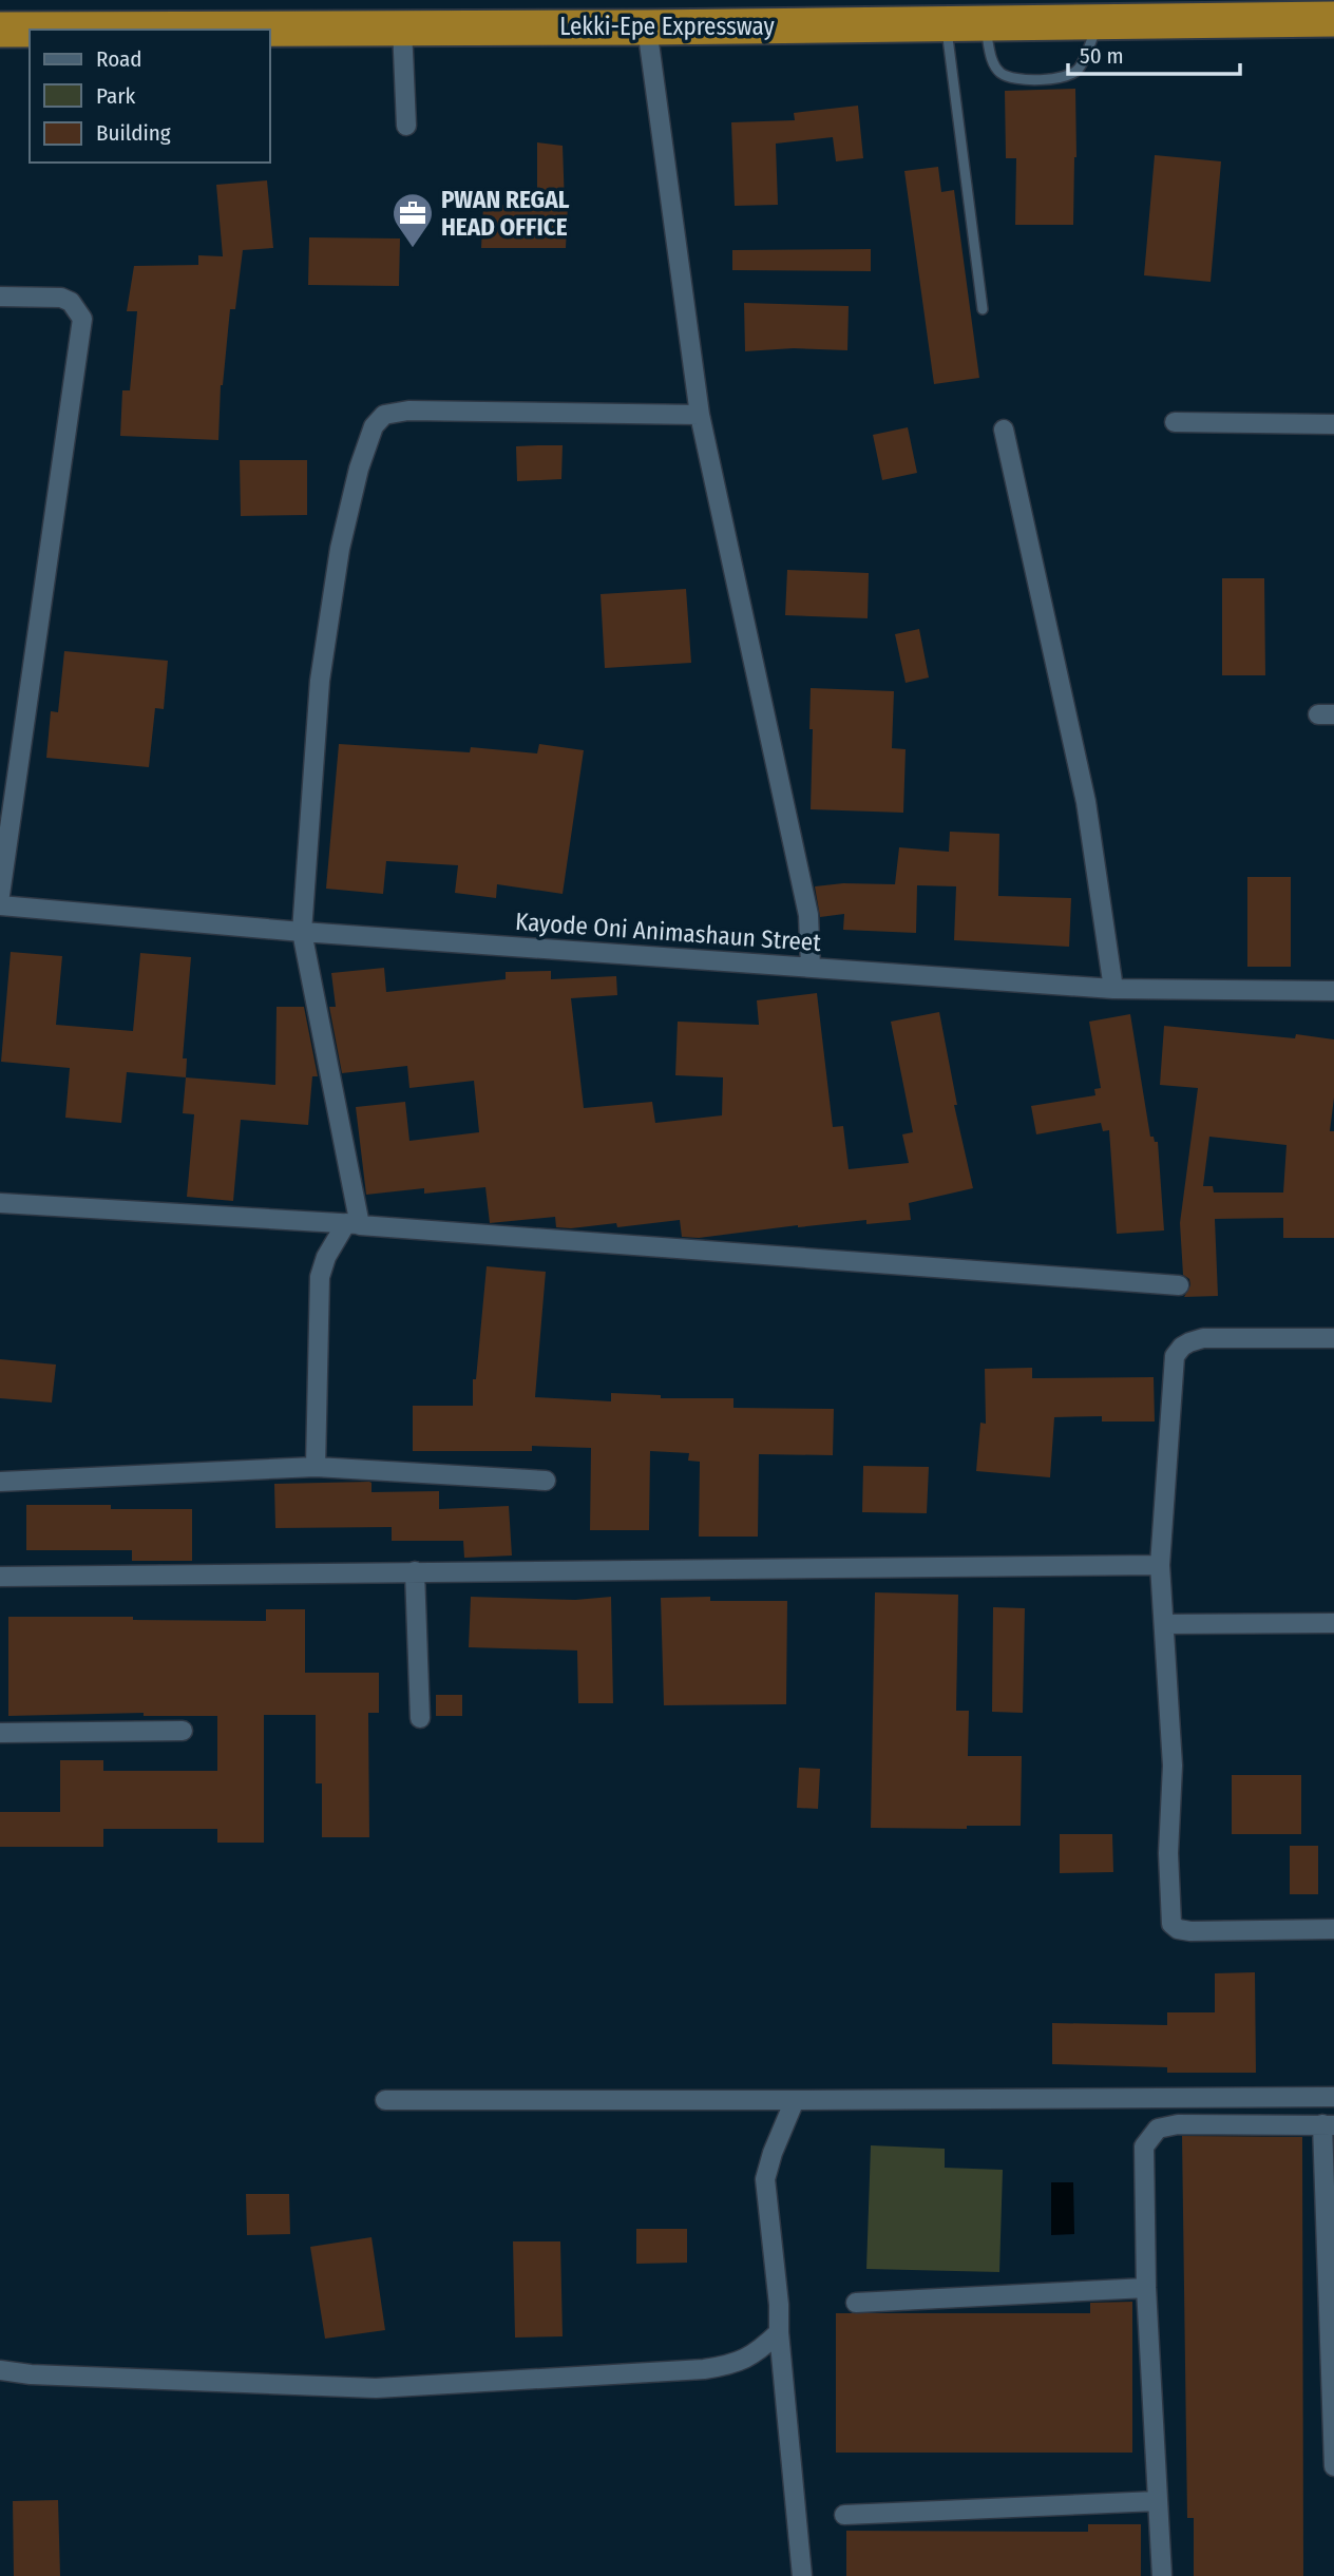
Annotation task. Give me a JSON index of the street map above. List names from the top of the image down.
{
  "streets": {
    "highway": ["Lekki-Epe Expressway"],
    "street": ["Kayode Oni Animashaun Street"]
  },
  "places": {
    "office": ["PWAN REGAL HEAD OFFICE"]
  },
  "legend": ["Road", "Park", "Building"],
  "scale_bar": "50 m"
}
